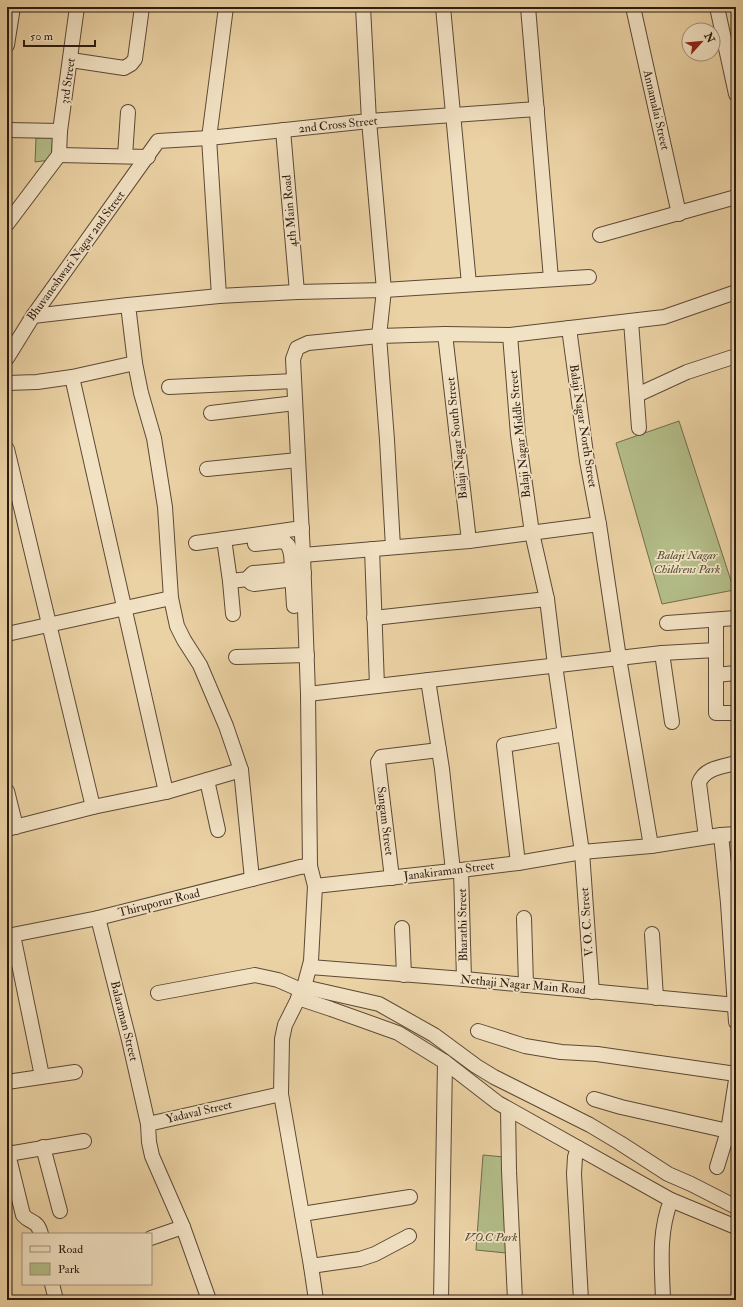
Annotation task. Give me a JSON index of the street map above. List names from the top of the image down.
{
  "streets": {
    "street": [
      "3rd Street",
      "Annamalai Street",
      "2nd Cross Street",
      "4th Main Road",
      "Bhuvaneshwari Nagar 2nd Street",
      "Balaji Nagar North Street",
      "Balaji Nagar Middle Street",
      "Balaji Nagar South Street",
      "Sangam Street",
      "Janakiraman Street",
      "Thiruporur Road",
      "V. O. C. Street",
      "Bharathi Street",
      "Nethaji Nagar Main Road",
      "Balaraman Street",
      "Yadaval Street"
    ]
  },
  "crossings": [
    ["2nd Cross Street", "4th Main Road"],
    ["2nd Cross Street", "Bhuvaneshwari Nagar 2nd Street"],
    ["Balaji Nagar North Street", "Janakiraman Street"],
    ["Balaji Nagar Middle Street", "V. O. C. Street"],
    ["Sangam Street", "Janakiraman Street"],
    ["Sangam Street", "Bharathi Street"],
    ["Janakiraman Street", "V. O. C. Street"],
    ["Janakiraman Street", "Bharathi Street"],
    ["Thiruporur Road", "Balaraman Street"],
    ["V. O. C. Street", "Nethaji Nagar Main Road"],
    ["Bharathi Street", "Nethaji Nagar Main Road"],
    ["Balaraman Street", "Yadaval Street"]
  ],
  "parks": ["Balaji Nagar Childrens Park", "V.O.C Park"],
  "legend": ["Road", "Park"],
  "scale_bar": "50 m",
  "north": "top right"
}
